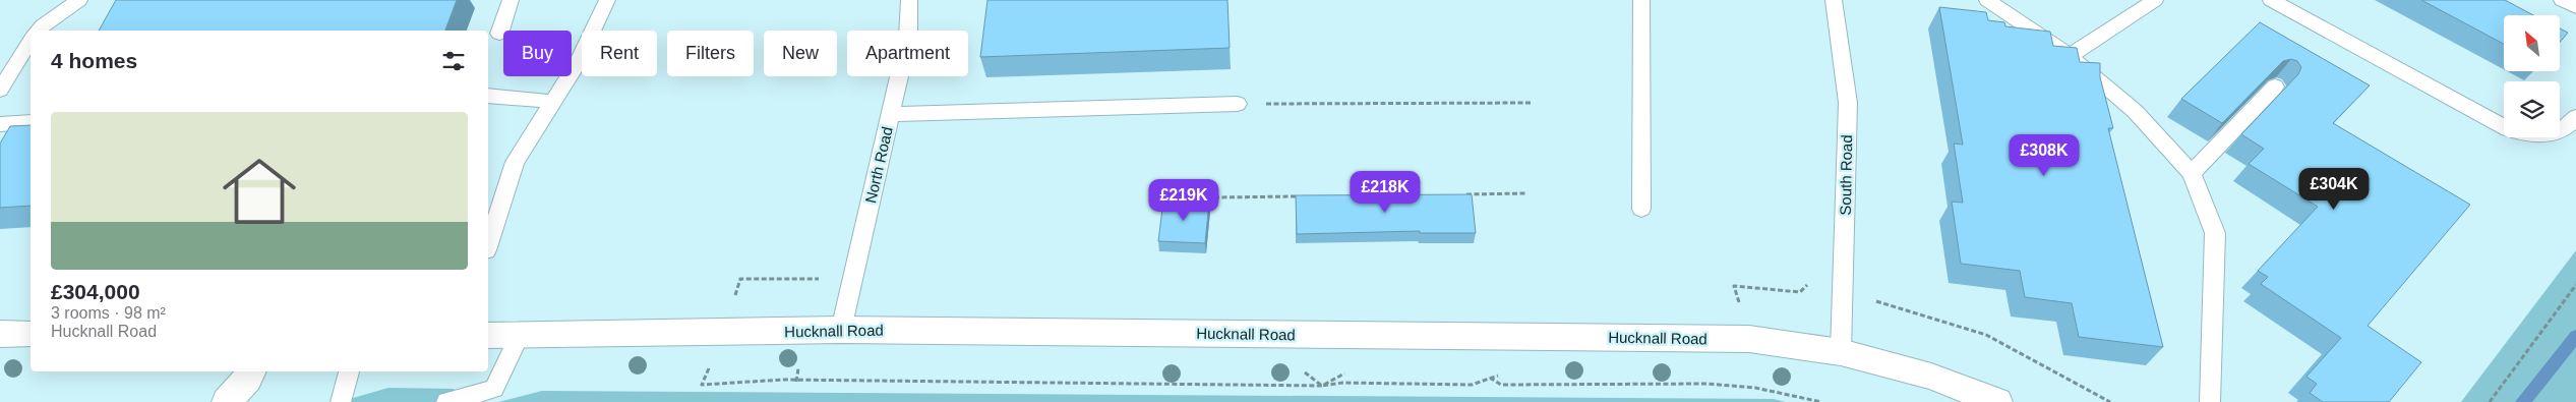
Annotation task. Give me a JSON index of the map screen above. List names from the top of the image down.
{
  "streets": {
    "main road": ["Hucknall Road"],
    "lane": ["North Road", "South Road"]
  },
  "crossings": [
    ["North Road", "Hucknall Road"],
    ["South Road", "Hucknall Road"]
  ],
  "north": "top left",
  "page": {
    "chip": [
      "Buy",
      "Rent",
      "Filters",
      "New",
      "Apartment"
    ],
    "heading": "4 homes",
    "list": [
      {
        "name": "£304,000",
        "note": "3 rooms · 98 m² · Hucknall Road"
      }
    ],
    "price": [
      "£308K",
      "£304K",
      "£218K",
      "£219K"
    ]
  }
}
